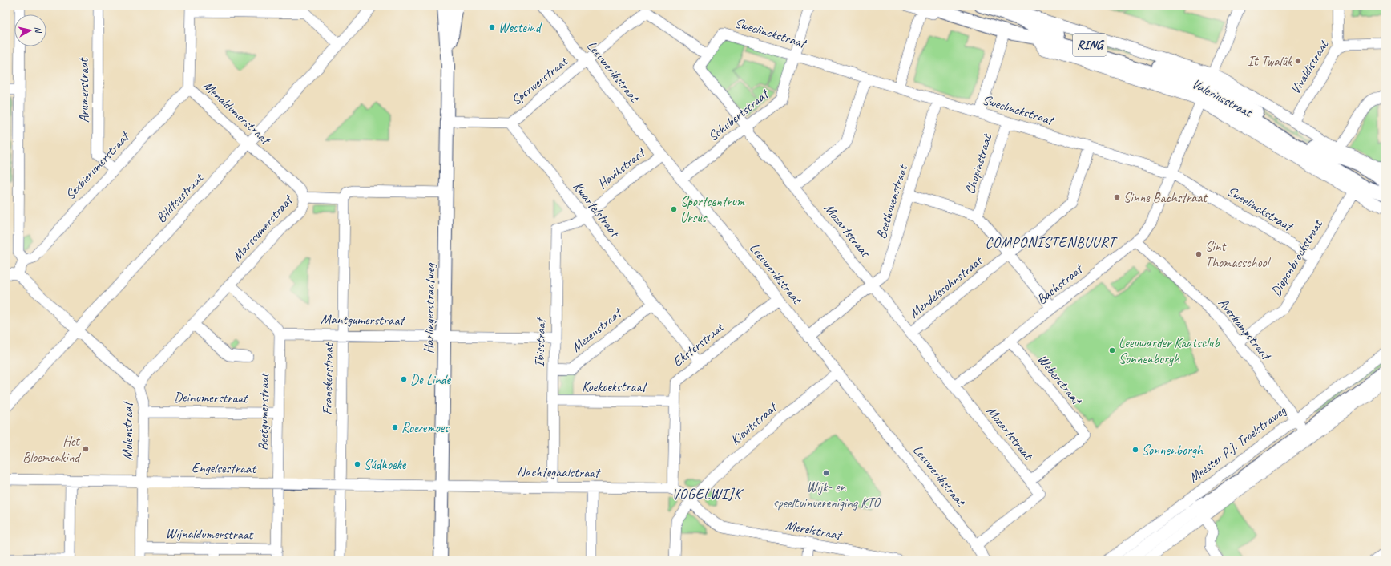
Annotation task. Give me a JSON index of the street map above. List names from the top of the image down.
{
  "streets": {
    "main road": [
      "RING",
      "Valeriusstraat",
      "Harlingerstraatweg",
      "Meester P.J. Troelstraweg"
    ],
    "street": [
      "Sweelinckstraat",
      "Vivaldistraat",
      "Leeuwerikstraat",
      "Sperwerstraat",
      "Arumerstraat",
      "Menaldumerstraat",
      "Schubertstraat",
      "Chopinstraat",
      "Sexbierumerstraat",
      "Havikstraat",
      "Bildtsestraat",
      "Beethovenstraat",
      "Kwartelstraat",
      "Marssumerstraat",
      "Mozartstraat",
      "Diepenbrockstraat",
      "Bachstraat",
      "Mendelssohnstraat",
      "Mantgumerstraat",
      "Averkampstraat",
      "Mezenstraat",
      "Ibisstraat",
      "Eksterstraat",
      "Franekerstraat",
      "Weberstraat",
      "Koekoekstraat",
      "Deinumerstraat",
      "Beetgumerstraat",
      "Kievitstraat",
      "Molenstraat",
      "Engelsestraat",
      "Nachtegaalstraat",
      "Merelstraat",
      "Wijnaldumerstraat"
    ]
  },
  "crossings": [
    ["Sweelinckstraat", "Schubertstraat"],
    ["Sweelinckstraat", "Chopinstraat"],
    ["Sweelinckstraat", "Beethovenstraat"],
    ["Sweelinckstraat", "Mozartstraat"],
    ["Sweelinckstraat", "Diepenbrockstraat"],
    ["Sweelinckstraat", "Bachstraat"],
    ["Sweelinckstraat", "Mendelssohnstraat"],
    ["Vivaldistraat", "Valeriusstraat"],
    ["Leeuwerikstraat", "Sperwerstraat"],
    ["Leeuwerikstraat", "Schubertstraat"],
    ["Leeuwerikstraat", "Havikstraat"],
    ["Leeuwerikstraat", "Beethovenstraat"],
    ["Leeuwerikstraat", "Mozartstraat"],
    ["Leeuwerikstraat", "Eksterstraat"],
    ["Leeuwerikstraat", "Kievitstraat"],
    ["Sperwerstraat", "Kwartelstraat"],
    ["Arumerstraat", "Sexbierumerstraat"],
    ["Valeriusstraat", "Diepenbrockstraat"],
    ["Valeriusstraat", "Bachstraat"],
    ["Menaldumerstraat", "Sexbierumerstraat"],
    ["Menaldumerstraat", "Bildtsestraat"],
    ["Menaldumerstraat", "Marssumerstraat"],
    ["Schubertstraat", "Mozartstraat"],
    ["Havikstraat", "Kwartelstraat"],
    ["Havikstraat", "Ibisstraat"],
    ["Bildtsestraat", "Molenstraat"],
    ["Beethovenstraat", "Mozartstraat"],
    ["Kwartelstraat", "Mezenstraat"],
    ["Kwartelstraat", "Ibisstraat"],
    ["Kwartelstraat", "Eksterstraat"],
    ["Marssumerstraat", "Franekerstraat"],
    ["Marssumerstraat", "Molenstraat"],
    ["Mozartstraat", "Bachstraat"],
    ["Mozartstraat", "Mendelssohnstraat"],
    ["Mozartstraat", "Weberstraat"],
    ["Diepenbrockstraat", "Averkampstraat"],
    ["Bachstraat", "Averkampstraat"],
    ["Bachstraat", "Weberstraat"],
    ["Harlingerstraatweg", "Mantgumerstraat"],
    ["Harlingerstraatweg", "Engelsestraat"],
    ["Harlingerstraatweg", "Nachtegaalstraat"],
    ["Mantgumerstraat", "Ibisstraat"],
    ["Mantgumerstraat", "Franekerstraat"],
    ["Mantgumerstraat", "Beetgumerstraat"],
    ["Averkampstraat", "Meester P.J. Troelstraweg"],
    ["Mezenstraat", "Ibisstraat"],
    ["Ibisstraat", "Koekoekstraat"],
    ["Ibisstraat", "Nachtegaalstraat"],
    ["Eksterstraat", "Koekoekstraat"],
    ["Eksterstraat", "Nachtegaalstraat"],
    ["Eksterstraat", "Merelstraat"],
    ["Franekerstraat", "Engelsestraat"],
    ["Deinumerstraat", "Beetgumerstraat"],
    ["Deinumerstraat", "Molenstraat"],
    ["Beetgumerstraat", "Engelsestraat"],
    ["Beetgumerstraat", "Wijnaldumerstraat"],
    ["Kievitstraat", "Merelstraat"],
    ["Molenstraat", "Engelsestraat"],
    ["Molenstraat", "Wijnaldumerstraat"],
    ["Engelsestraat", "Nachtegaalstraat"],
    ["Nachtegaalstraat", "Merelstraat"]
  ],
  "districts": ["COMPONISTENBUURT", "VOGELWIJK"],
  "places": [
    "Westeind",
    "It Twalûk",
    "Sinne Bachstraat",
    "Sportcentrum Ursus",
    "Sint Thomasschool",
    "Leeuwarder Kaatsclub Sonnenborgh",
    "De Linde",
    "Roezemoes",
    "Het Bloemenkind",
    "Sonnenborgh",
    "Súdhoeke",
    "Wijk- en speeltuinvereniging KIO"
  ],
  "north": "right"
}
